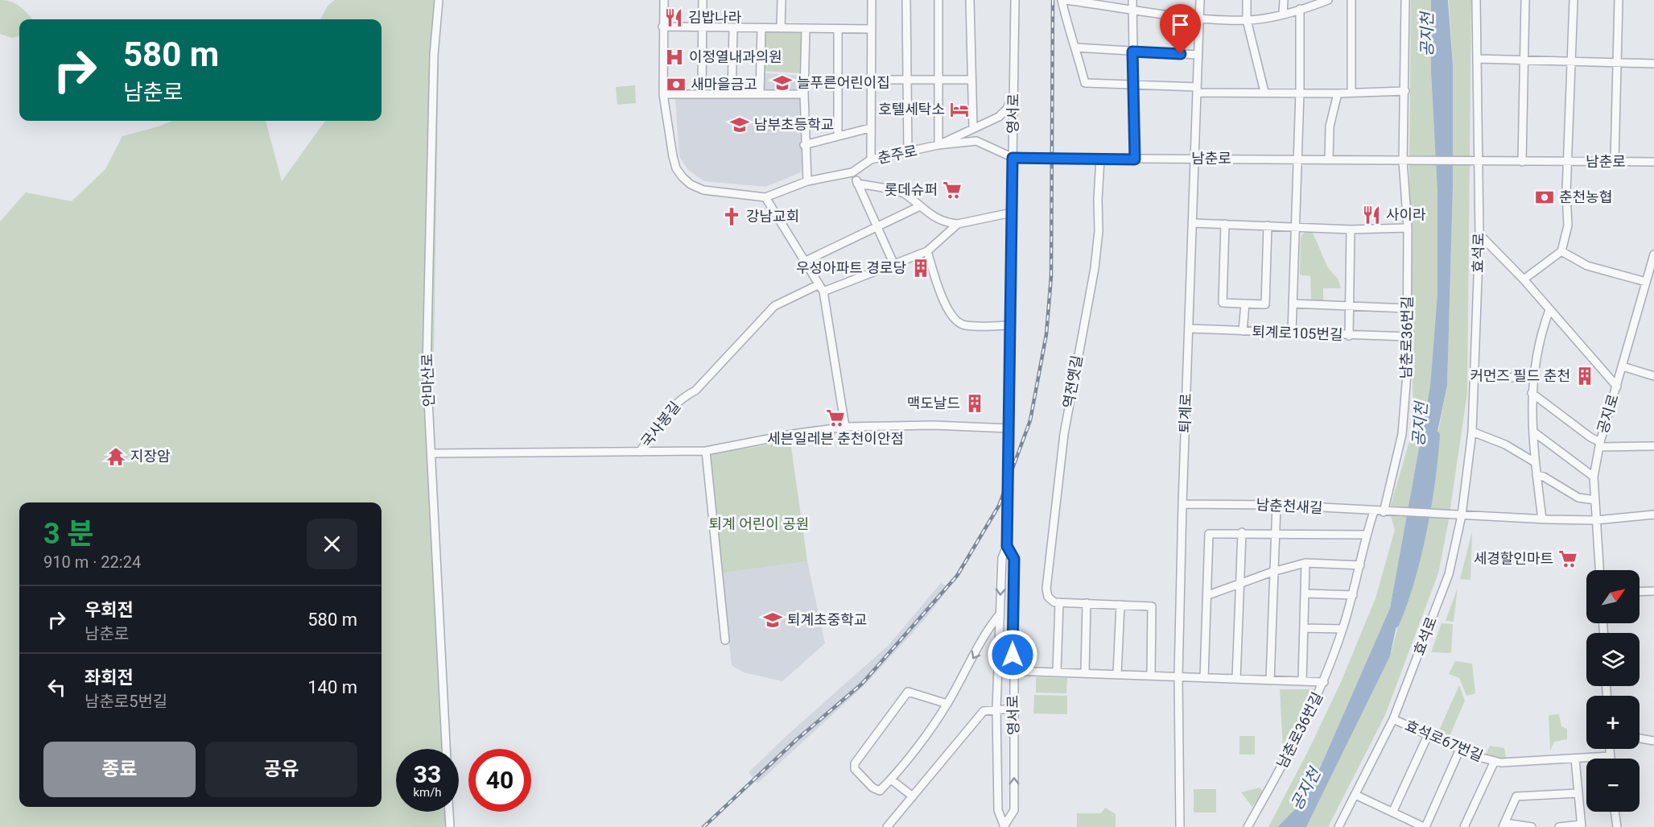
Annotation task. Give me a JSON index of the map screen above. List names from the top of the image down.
{
  "streets": {
    "street": [
      "영서로",
      "춘주로",
      "남춘로",
      "효석로",
      "퇴계로105번길",
      "남춘로36번길",
      "안마산로",
      "역전옛길",
      "퇴계로",
      "공지로",
      "국사봉길",
      "남춘천새길",
      "효석로67번길"
    ]
  },
  "crossings": [
    ["영서로", "춘주로"],
    ["영서로", "남춘로"],
    ["남춘로", "효석로"],
    ["남춘로", "남춘로36번길"],
    ["남춘로", "역전옛길"],
    ["남춘로", "퇴계로"],
    ["효석로", "남춘천새길"],
    ["효석로", "효석로67번길"],
    ["퇴계로105번길", "남춘로36번길"],
    ["퇴계로105번길", "퇴계로"],
    ["남춘로36번길", "남춘천새길"],
    ["안마산로", "국사봉길"],
    ["퇴계로", "남춘천새길"]
  ],
  "water": ["공지천"],
  "parks": ["퇴계 어린이 공원"],
  "places": {
    "restaurant": ["김밥나라", "사이라"],
    "hospital": ["이정열내과의원"],
    "school or university": ["늘푸른어린이집", "남부초등학교", "퇴계초중학교"],
    "bank": ["새마을금고", "춘천농협"],
    "hotel": ["호텔세탁소"],
    "supermarket": ["롯데슈퍼", "세븐일레븐 춘천이안점", "세경할인마트"],
    "church": ["강남교회"],
    "building": ["우성아파트 경로당", "커먼즈 필드 춘천", "맥도날드"],
    "temple": ["지장암"]
  },
  "north": "top right",
  "page": {
    "turn": ["580 m", "남춘로"],
    "heading": ["3 분", "910 m · 22:24"],
    "map_buttons": ["+", "−"],
    "list": [
      {
        "name": "우회전",
        "note": "남춘로",
        "value": "580 m"
      },
      {
        "name": "좌회전",
        "note": "남춘로5번길",
        "value": "140 m"
      }
    ],
    "buttons": ["종료", "공유"],
    "speed": "33 km/h",
    "limit": "40"
  }
}
